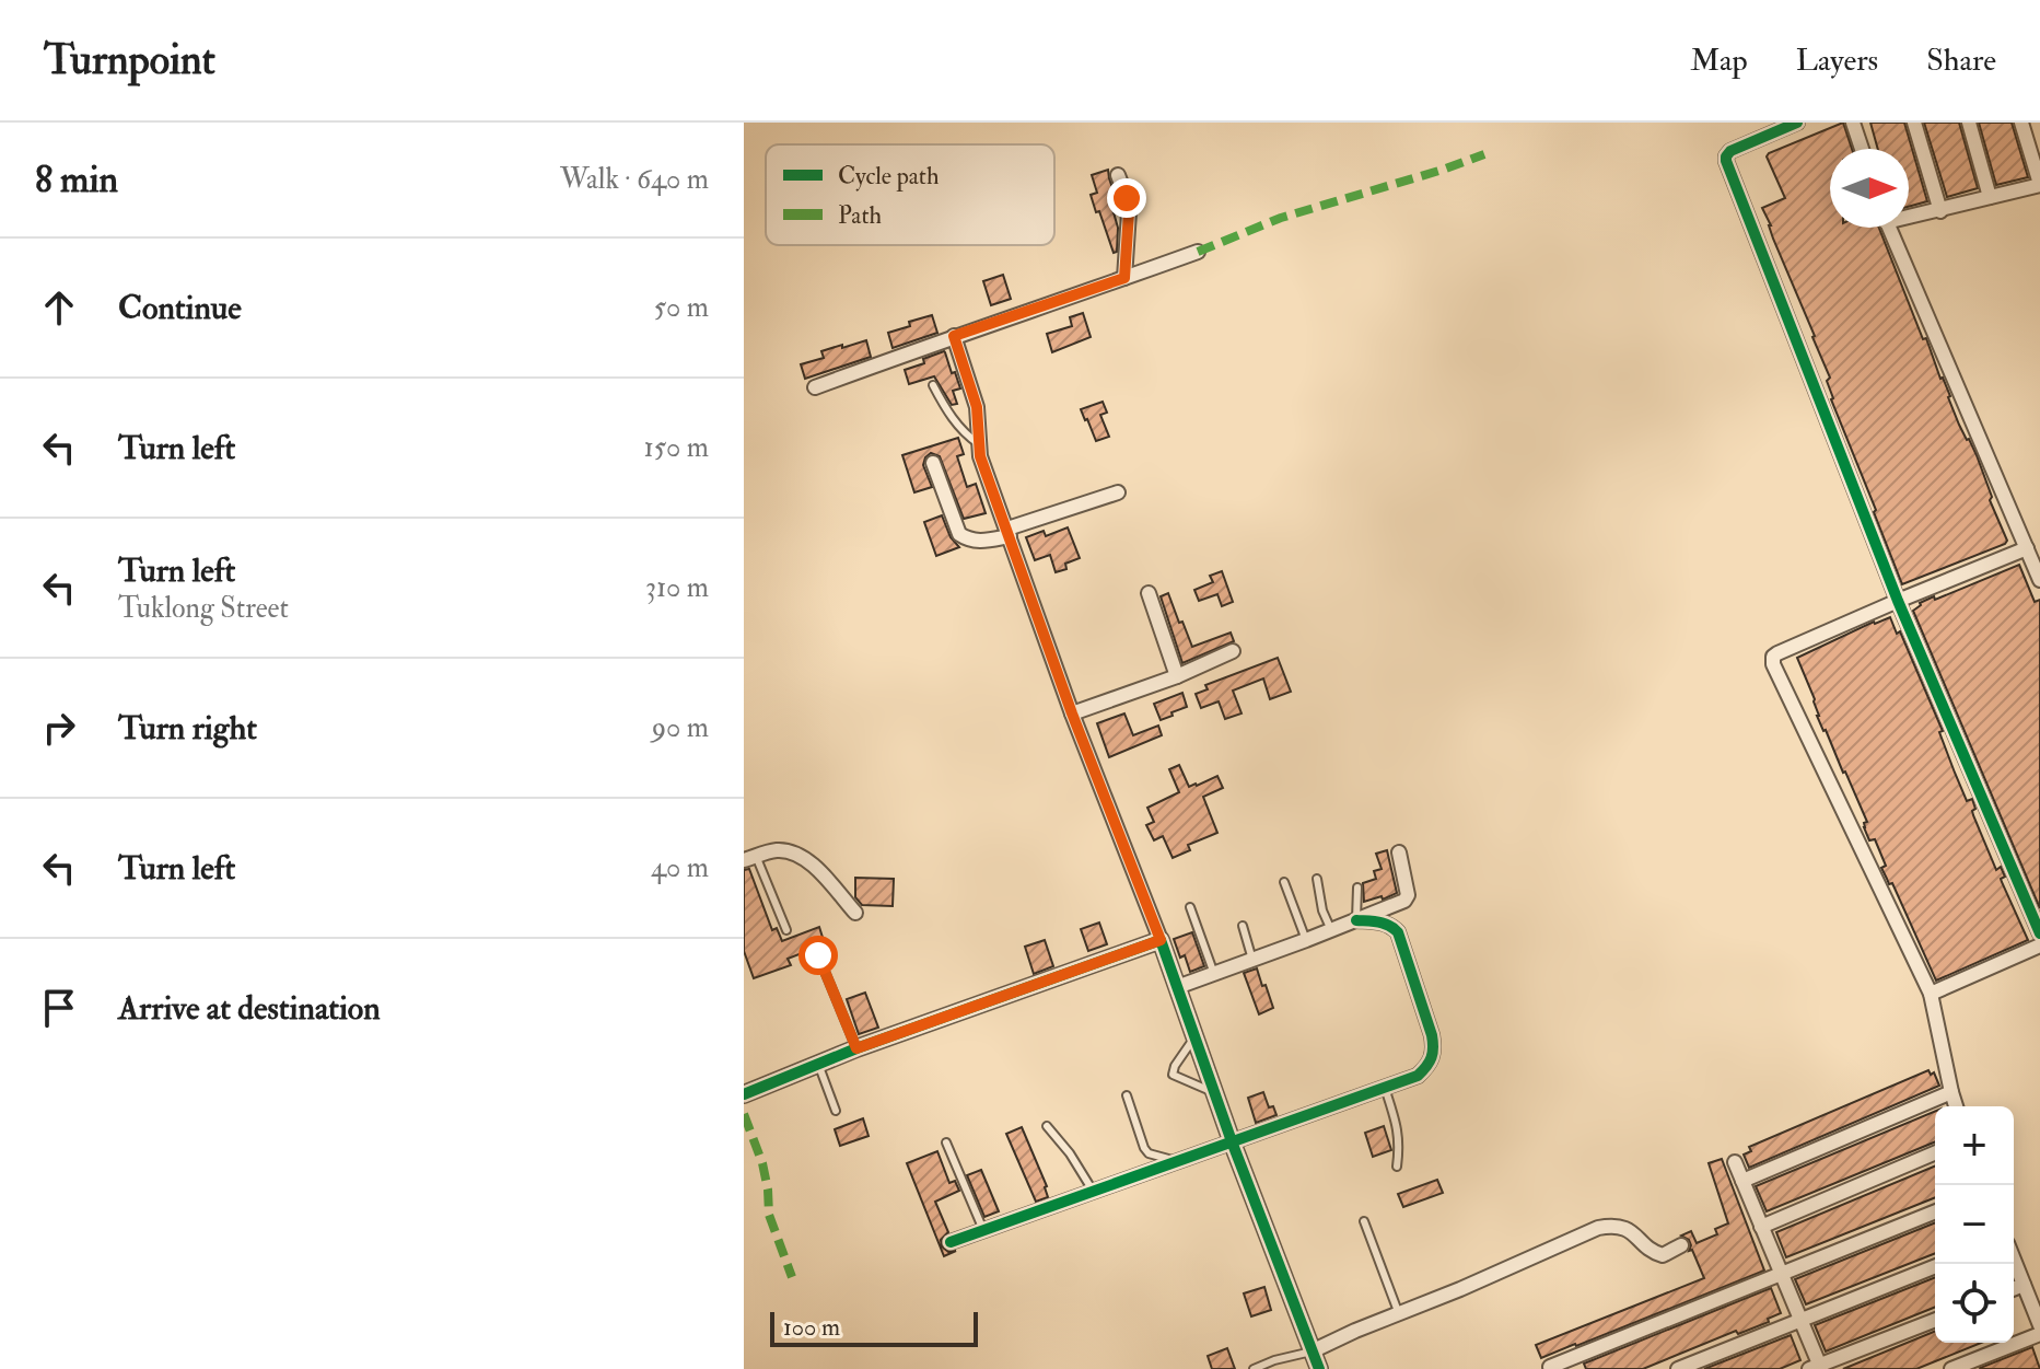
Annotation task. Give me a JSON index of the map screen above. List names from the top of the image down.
{
  "legend": ["Cycle path", "Path"],
  "scale_bar": "100 m",
  "north": "right",
  "page": {
    "header": "Turnpoint",
    "nav": ["Map", "Layers", "Share"],
    "heading": ["8 min", "Walk · 640 m"],
    "list": [
      ["Continue", "50 m"],
      ["Turn left", "150 m"],
      ["Turn left", "Tuklong Street", "310 m"],
      ["Turn right", "90 m"],
      ["Turn left", "40 m"],
      "Arrive at destination"
    ],
    "map_buttons": ["+", "−"],
    "scale": "100 m"
  }
}
